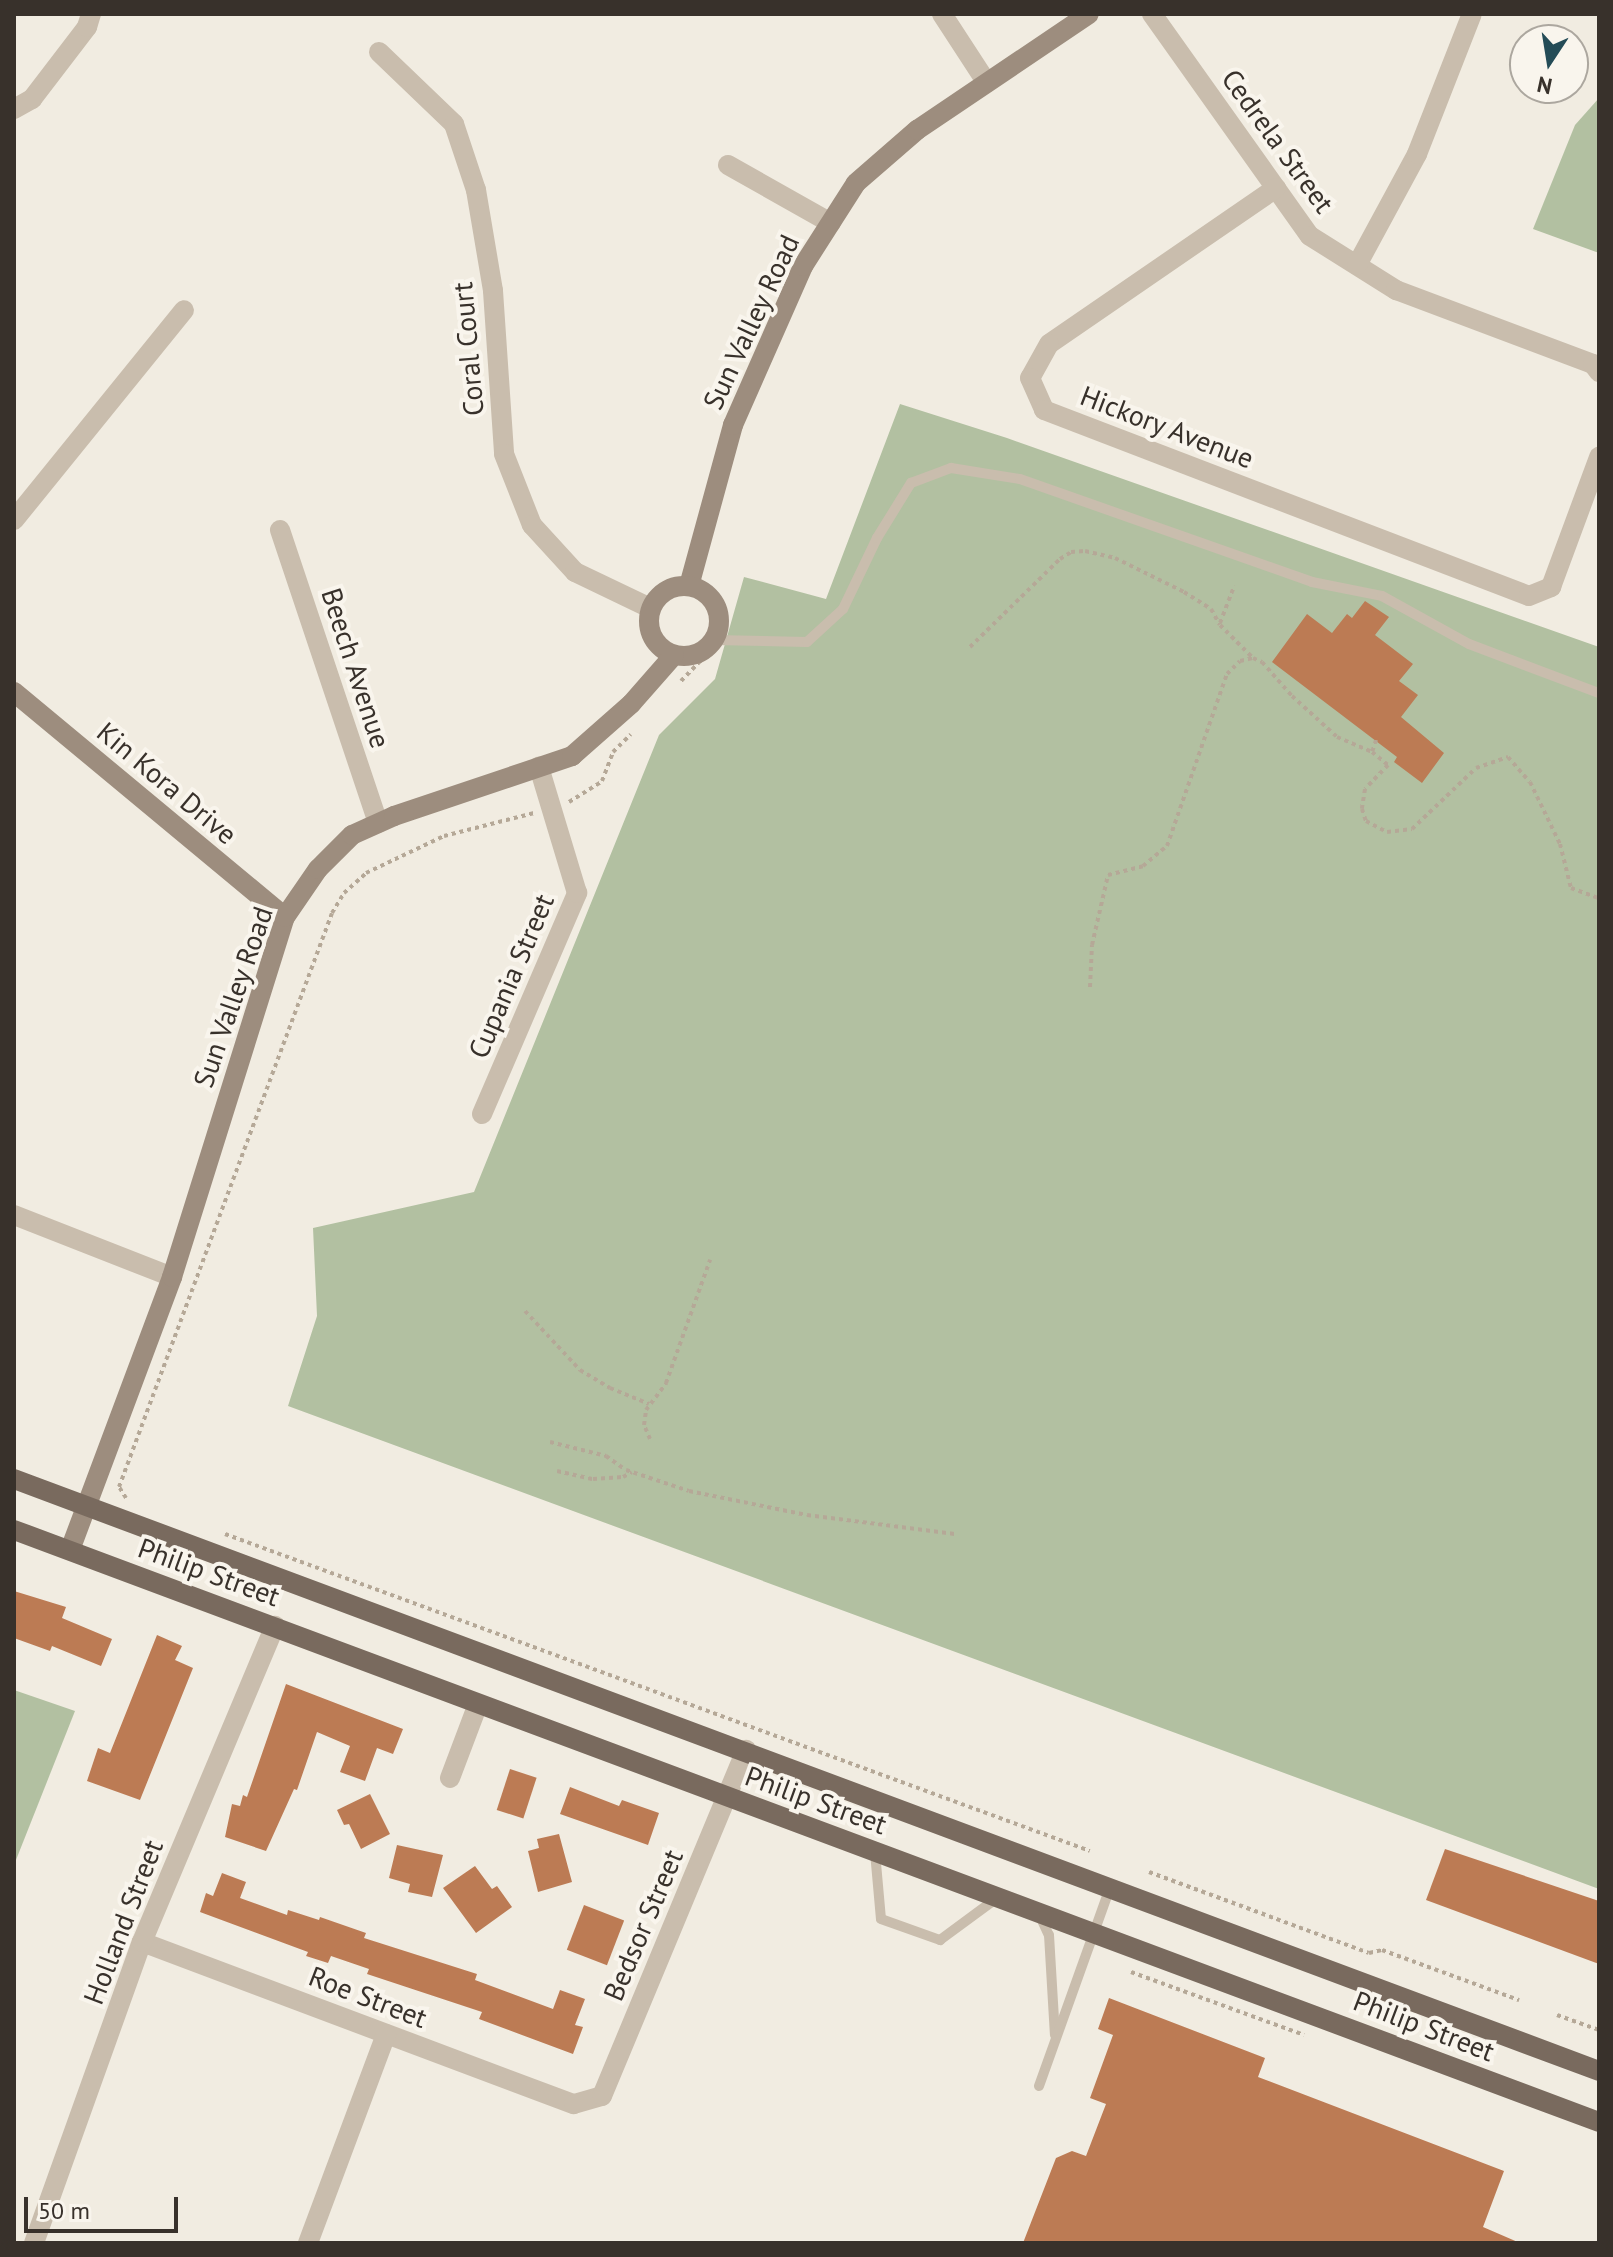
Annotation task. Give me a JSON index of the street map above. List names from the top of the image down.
{
  "streets": {
    "main road": ["Philip Street"],
    "street": [
      "Cedrela Street",
      "Sun Valley Road",
      "Coral Court",
      "Hickory Avenue",
      "Beech Avenue",
      "Kin Kora Drive",
      "Cupania Street",
      "Holland Street",
      "Bedsor Street",
      "Roe Street"
    ]
  },
  "crossings": [
    ["Cedrela Street", "Hickory Avenue"],
    ["Sun Valley Road", "Coral Court"],
    ["Sun Valley Road", "Beech Avenue"],
    ["Sun Valley Road", "Kin Kora Drive"],
    ["Sun Valley Road", "Cupania Street"],
    ["Sun Valley Road", "Philip Street"],
    ["Philip Street", "Holland Street"],
    ["Philip Street", "Bedsor Street"],
    ["Holland Street", "Roe Street"],
    ["Bedsor Street", "Roe Street"]
  ],
  "scale_bar": "50 m",
  "north": "bottom"
}
